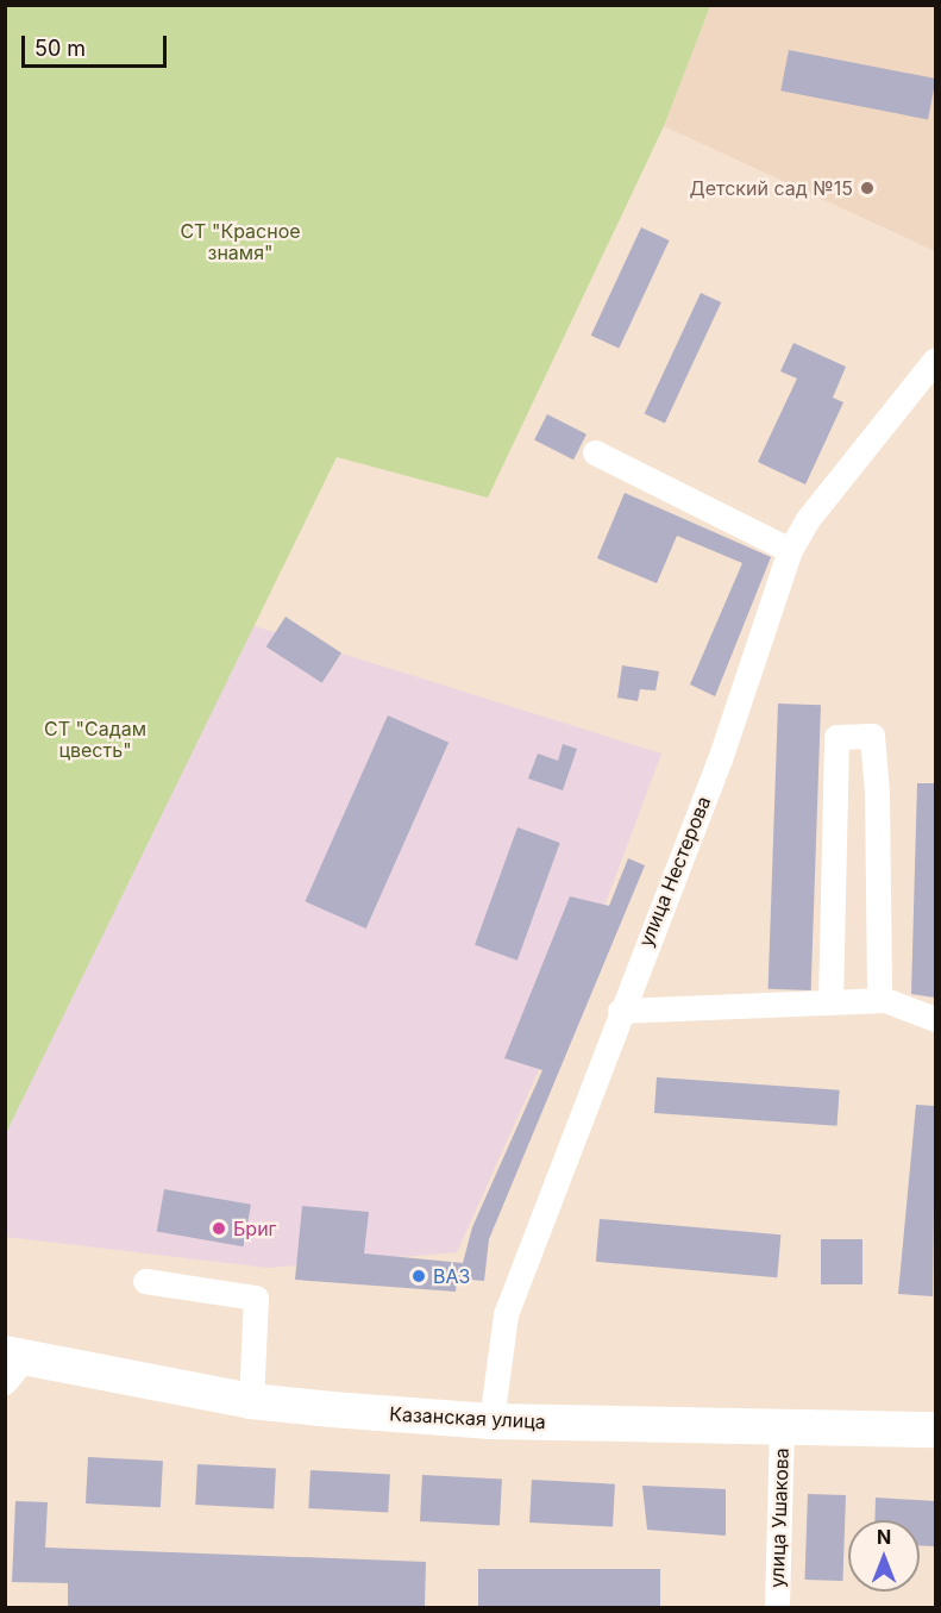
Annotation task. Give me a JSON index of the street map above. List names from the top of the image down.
{
  "streets": {
    "highway": ["Казанская улица"],
    "street": ["улица Нестерова", "улица Ушакова"]
  },
  "crossings": [
    ["улица Нестерова", "Казанская улица"],
    ["Казанская улица", "улица Ушакова"]
  ],
  "parks": ["СТ \"Красное знамя\"", "СТ \"Садам цвесть\""],
  "places": ["Детский сад №15", "Бриг", "ВАЗ"],
  "scale_bar": "50 m",
  "north": "top"
}
